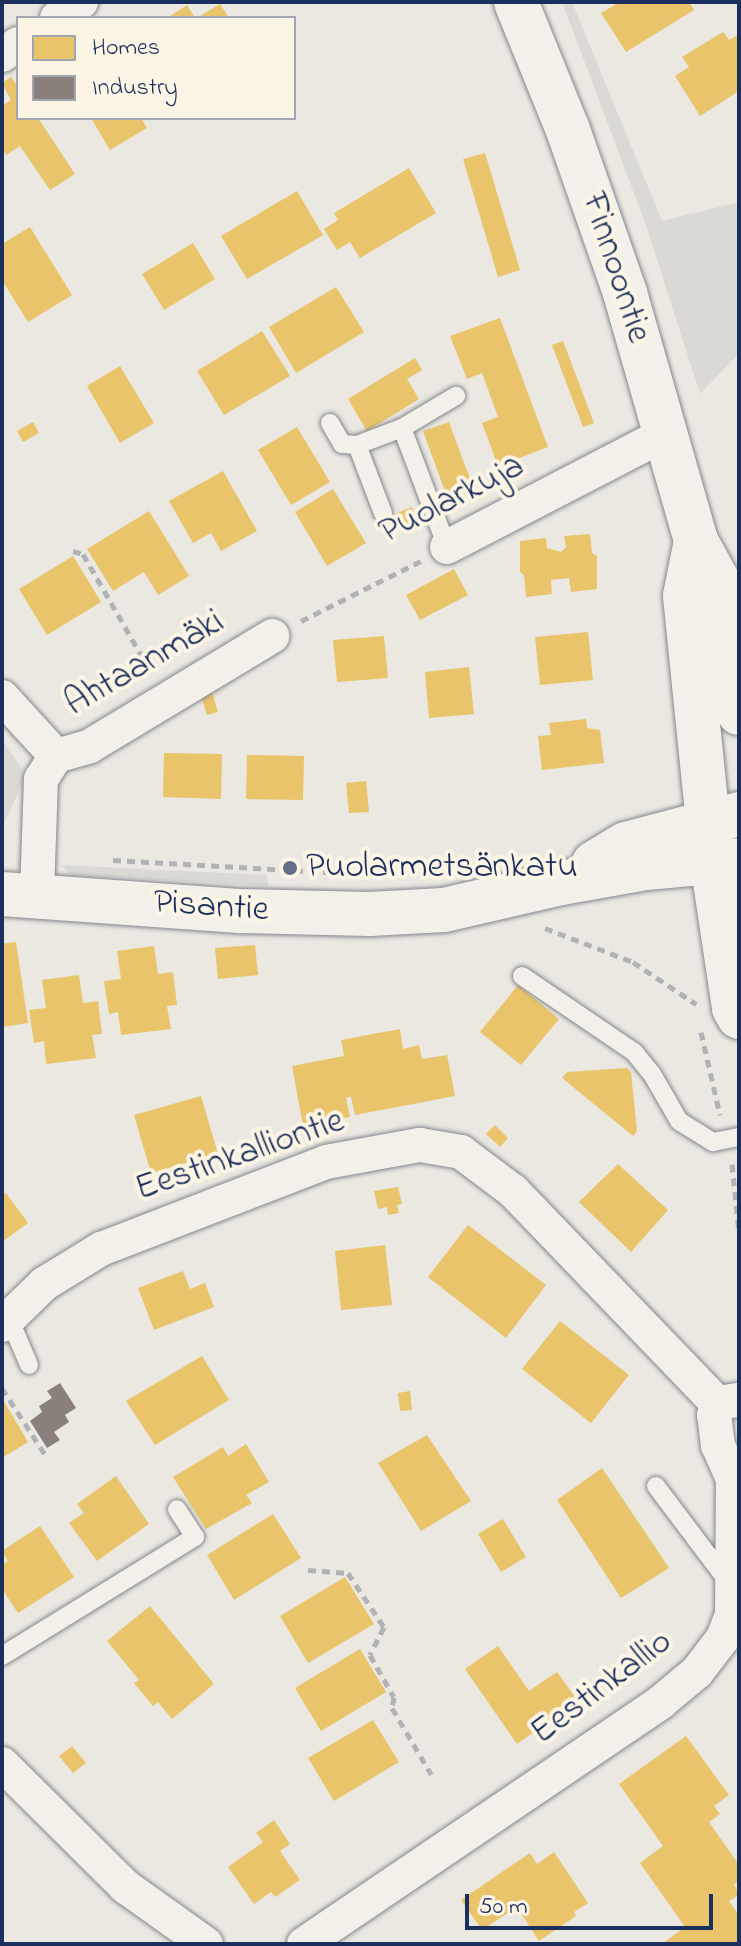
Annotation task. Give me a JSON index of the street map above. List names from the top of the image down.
{
  "streets": {
    "main road": ["Finnoontie", "Pisantie"],
    "street": [
      "Puolarkuja",
      "Ahtaanmäki",
      "Eestinkalliontie",
      "Eestinkallio"
    ]
  },
  "crossings": [
    ["Finnoontie", "Puolarkuja"],
    ["Finnoontie", "Pisantie"],
    ["Puolarkuja", "Ahtaanmäki"],
    ["Eestinkalliontie", "Eestinkallio"]
  ],
  "places": ["Puolarmetsänkatu"],
  "legend": ["Homes", "Industry"],
  "scale_bar": "50 m"
}
